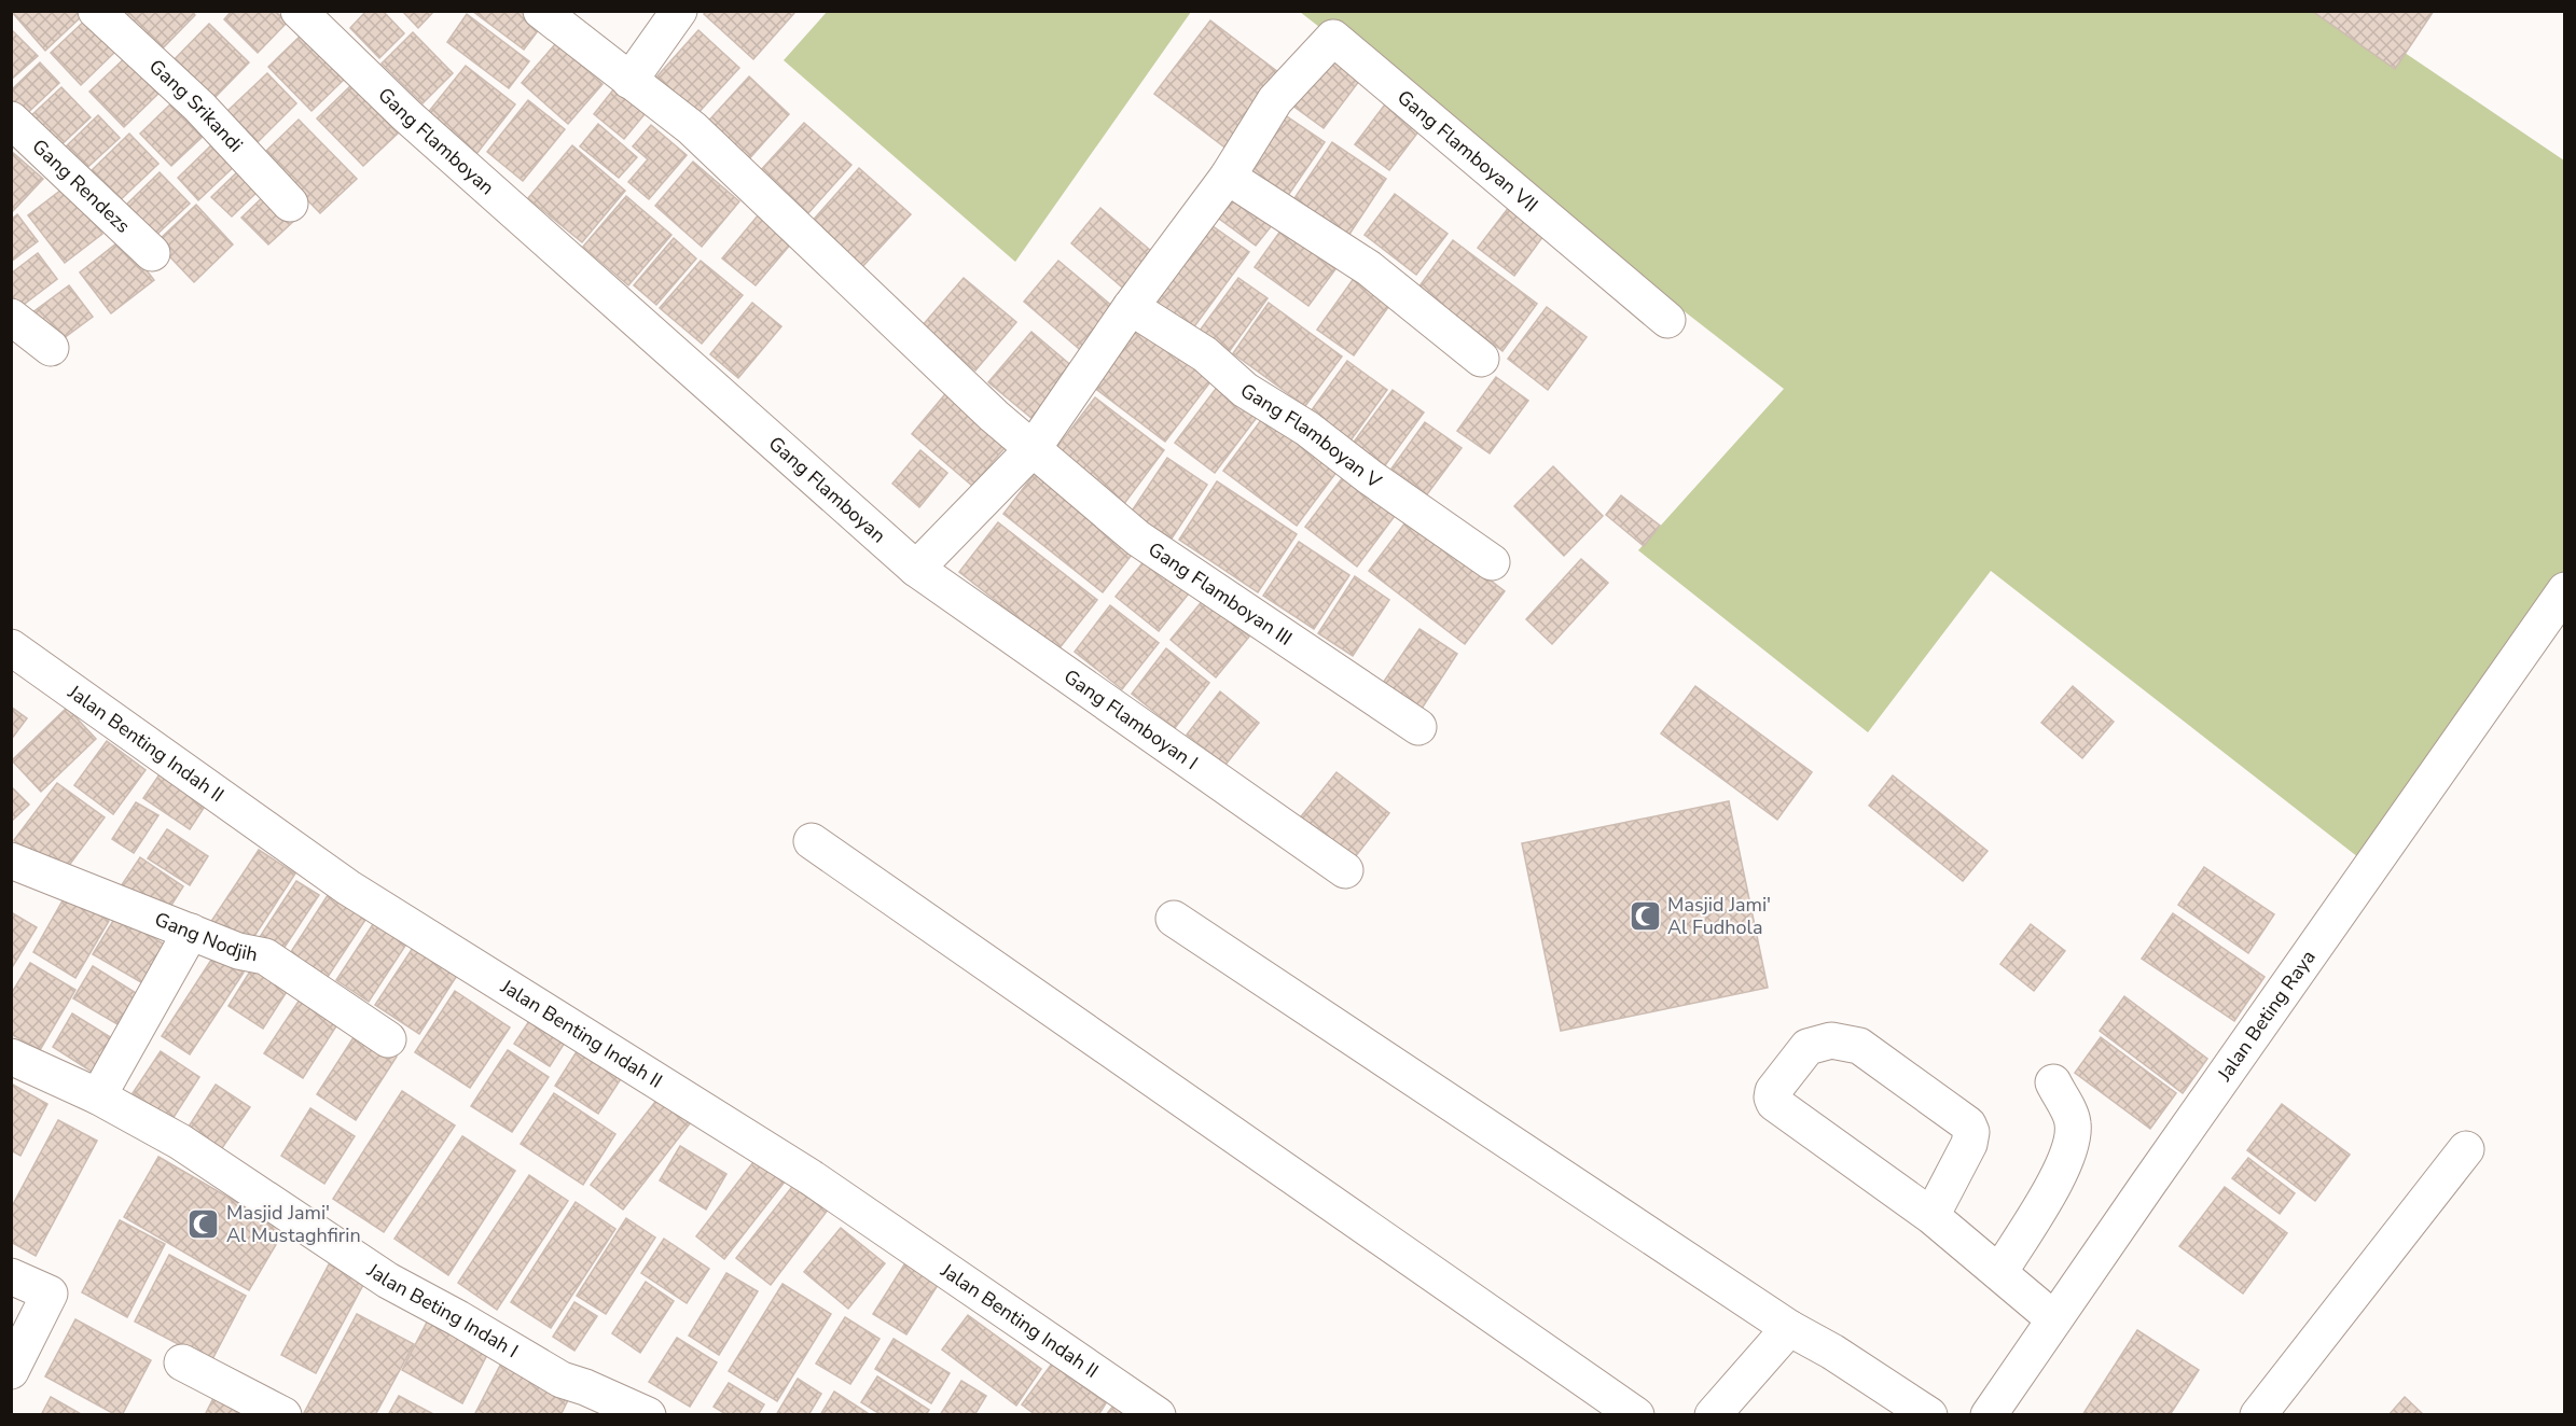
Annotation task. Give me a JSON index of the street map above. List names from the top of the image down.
{
  "streets": {
    "street": [
      "Gang Srikandi",
      "Gang Flamboyan",
      "Gang Flamboyan VII",
      "Gang Rendezs",
      "Gang Flamboyan V",
      "Gang Flamboyan III",
      "Gang Flamboyan I",
      "Jalan Benting Indah II",
      "Gang Nodjih",
      "Jalan Beting Raya",
      "Jalan Beting Indah I"
    ]
  },
  "crossings": [
    ["Gang Flamboyan", "Gang Flamboyan I"]
  ],
  "places": {
    "mosque": ["Masjid Jami' Al Fudhola", "Masjid Jami' Al Mustaghfirin"]
  }
}
